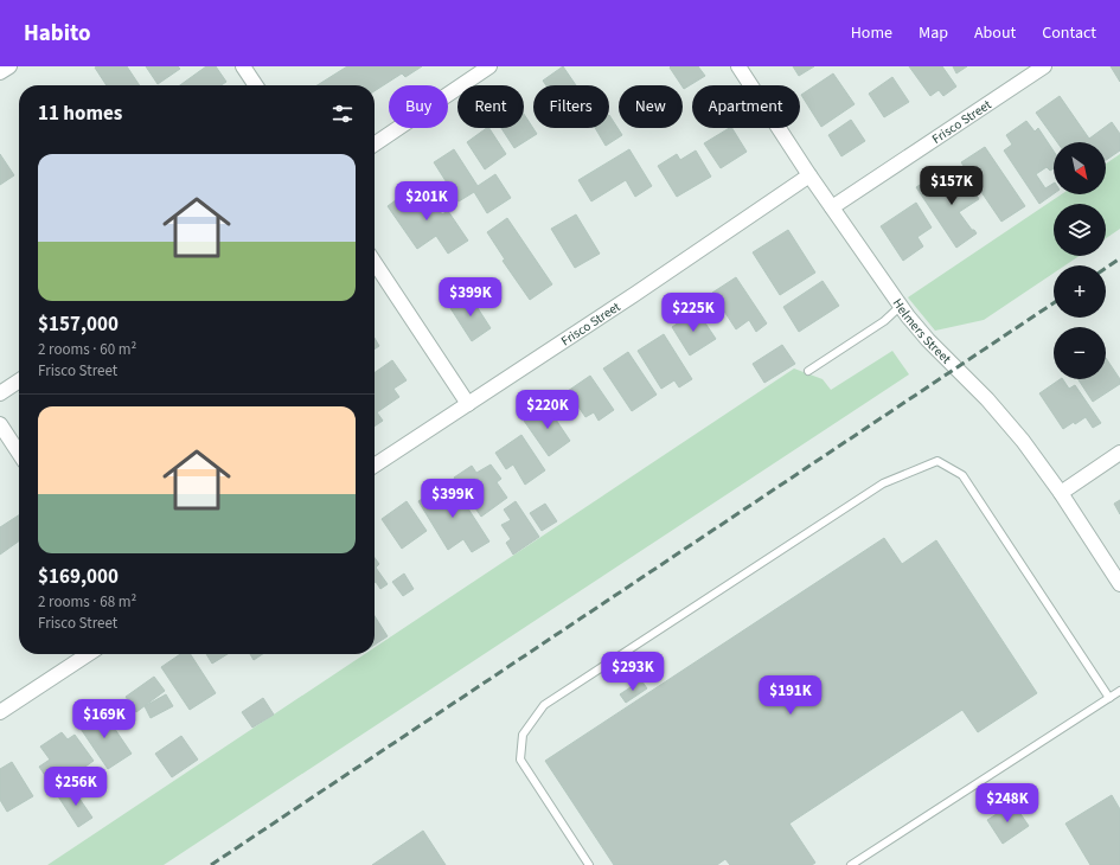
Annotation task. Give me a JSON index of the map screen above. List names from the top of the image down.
{
  "streets": {
    "street": ["Frisco Street", "Helmers Street"]
  },
  "crossings": [
    ["Frisco Street", "Helmers Street"]
  ],
  "north": "bottom right",
  "page": {
    "header": "Habito",
    "nav": [
      "Home",
      "Map",
      "About",
      "Contact"
    ],
    "chip": [
      "Buy",
      "Rent",
      "Filters",
      "New",
      "Apartment"
    ],
    "heading": "11 homes",
    "map_buttons": ["+", "−"],
    "list": [
      {
        "name": "$157,000",
        "note": "2 rooms · 60 m² · Frisco Street"
      },
      {
        "name": "$169,000",
        "note": "2 rooms · 68 m² · Frisco Street"
      }
    ],
    "price": [
      "$157K",
      "$201K",
      "$399K",
      "$225K",
      "$220K",
      "$399K",
      "$293K",
      "$191K",
      "$169K",
      "$256K",
      "$248K"
    ]
  }
}
